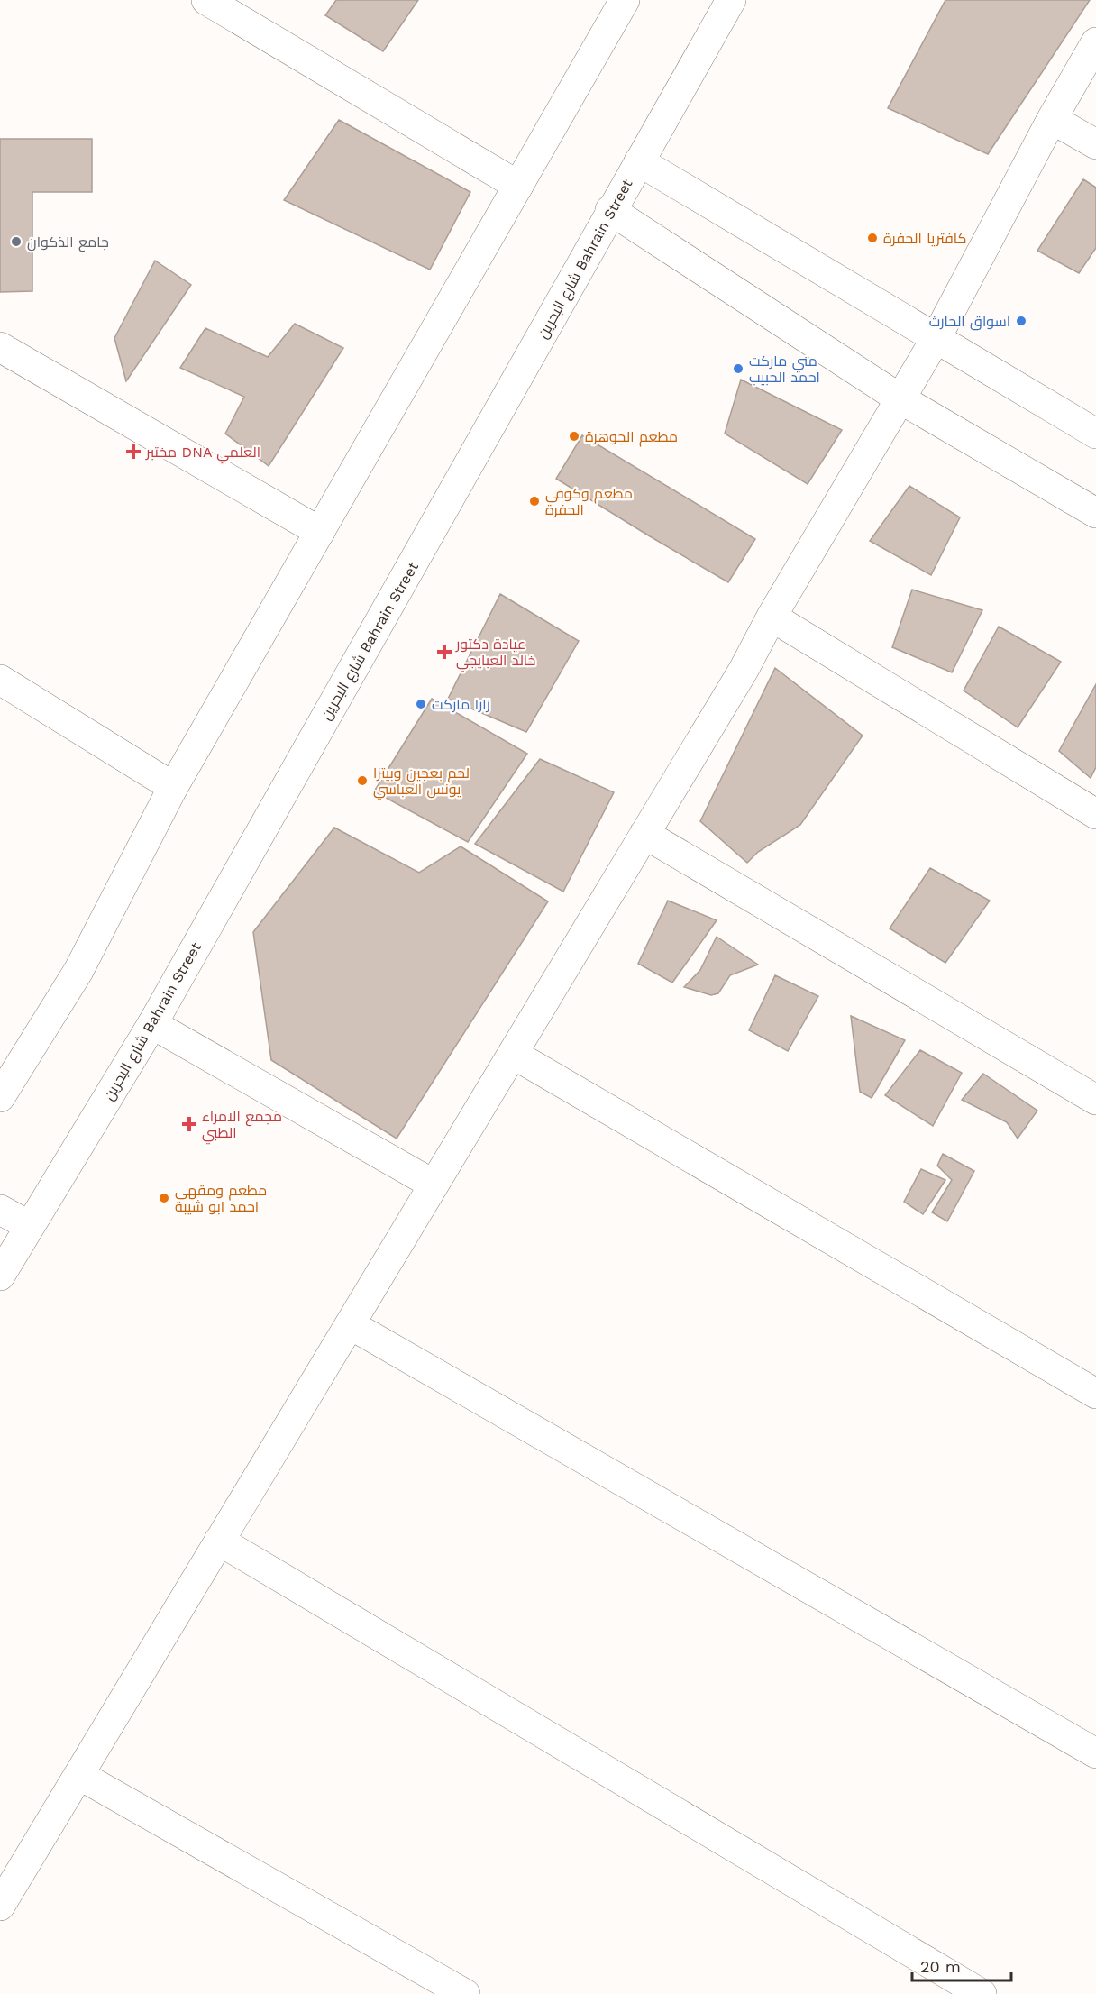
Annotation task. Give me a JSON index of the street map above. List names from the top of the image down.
{
  "streets": {
    "street": ["شارع البحرين Bahrain Street"]
  },
  "places": {
    "other": [
      "كافتريا الحفرة",
      "جامع الذكوان",
      "اسواق الحارث",
      "مني ماركت احمد الحبيب",
      "مطعم الجوهرة",
      "مطعم وكوفي الحفرة",
      "زارا ماركت",
      "لحم بعجين وبيتزا يونس العباسي",
      "مطعم ومقهى احمد ابو شيبة"
    ],
    "health": ["مختبر DNA العلمي", "عيادة دكتور خالد العبايجي", "مجمع الامراء الطبي"]
  },
  "scale_bar": "20 m"
}
